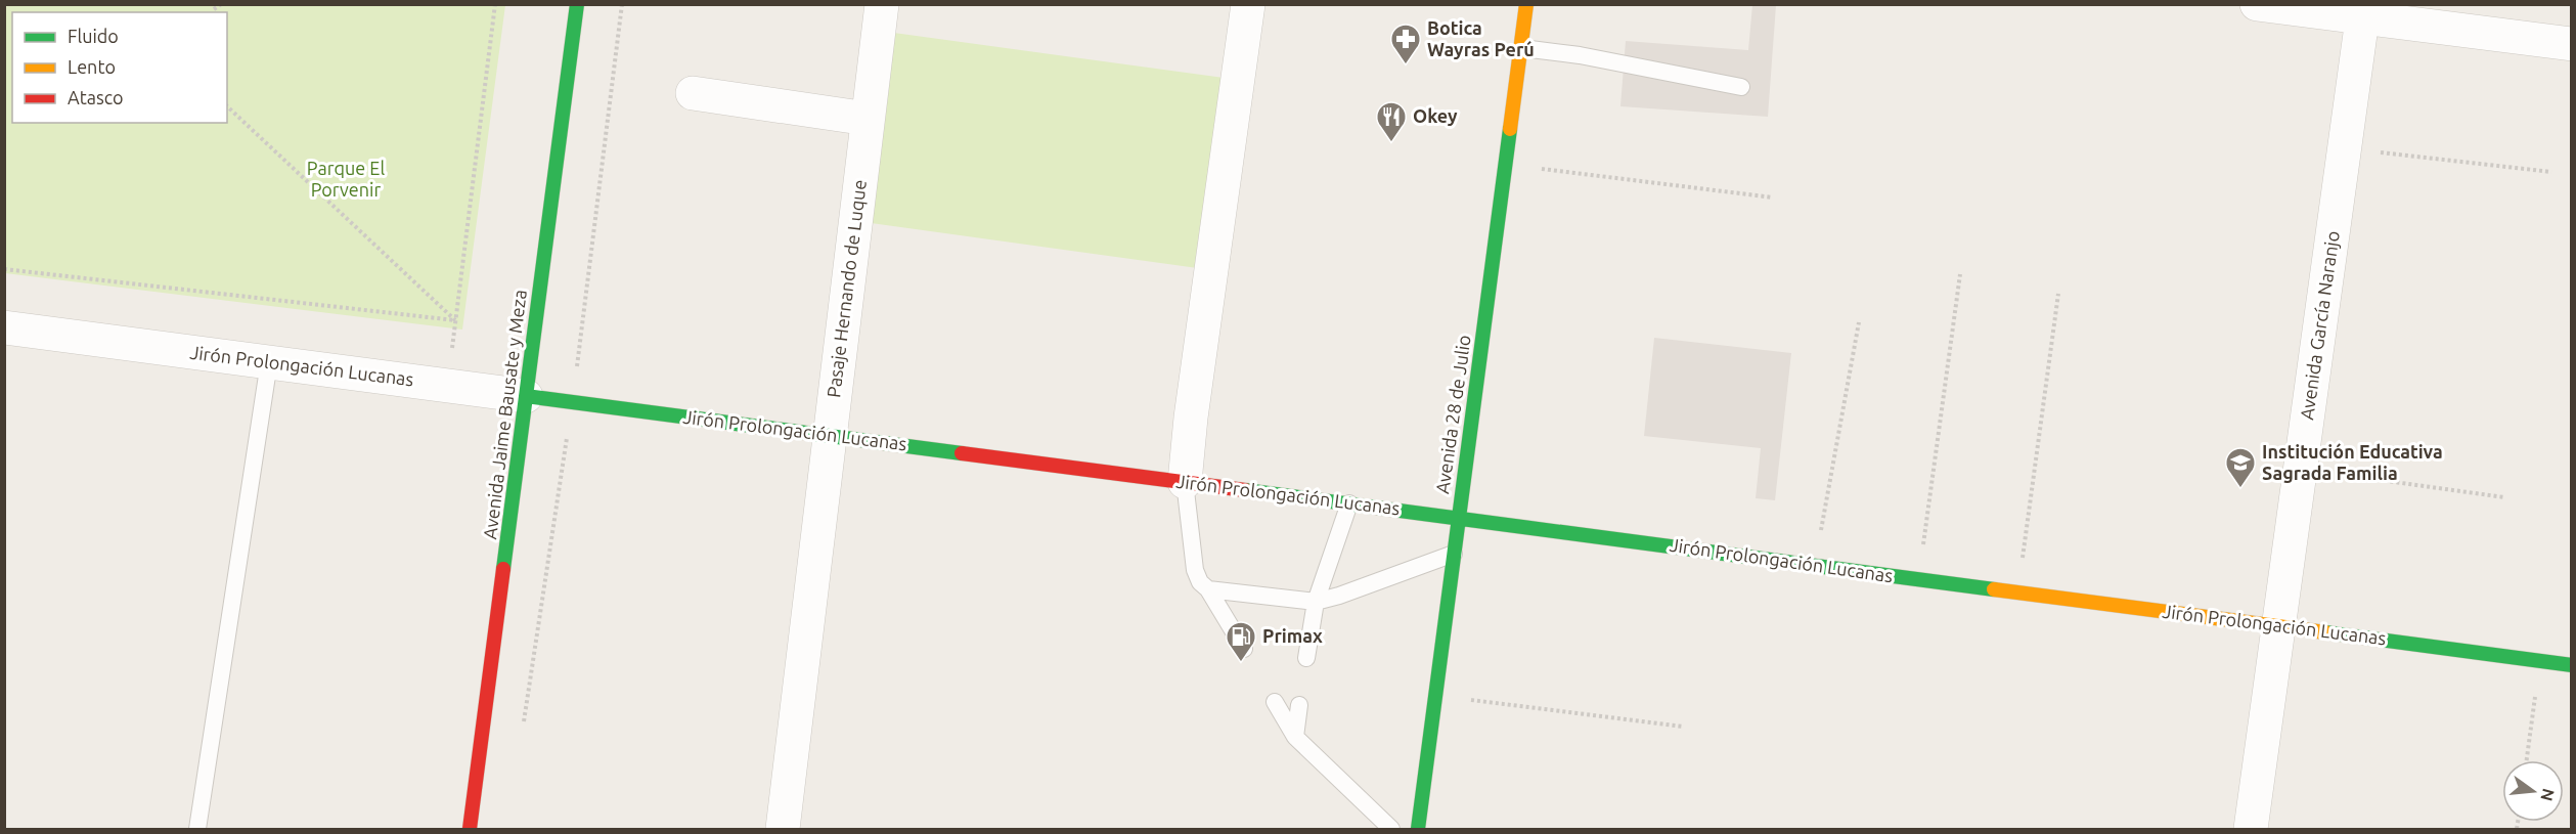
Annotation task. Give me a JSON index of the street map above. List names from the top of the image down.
{
  "streets": {
    "street": [
      "Pasaje Hernando de Luque",
      "Avenida García Naranjo",
      "Jirón Prolongación Lucanas",
      "Avenida Jaime Bausate y Meza",
      "Avenida 28 de Julio"
    ]
  },
  "crossings": [
    ["Pasaje Hernando de Luque", "Jirón Prolongación Lucanas"],
    ["Avenida García Naranjo", "Jirón Prolongación Lucanas"],
    ["Jirón Prolongación Lucanas", "Avenida Jaime Bausate y Meza"],
    ["Jirón Prolongación Lucanas", "Avenida 28 de Julio"]
  ],
  "parks": ["Parque El Porvenir"],
  "places": {
    "pharmacy": ["Botica Wayras Perú"],
    "restaurant": ["Okey"],
    "school or university": ["Institución Educativa Sagrada Familia"],
    "fuel station": ["Primax"]
  },
  "legend": ["Fluido", "Lento", "Atasco"],
  "north": "right"
}
